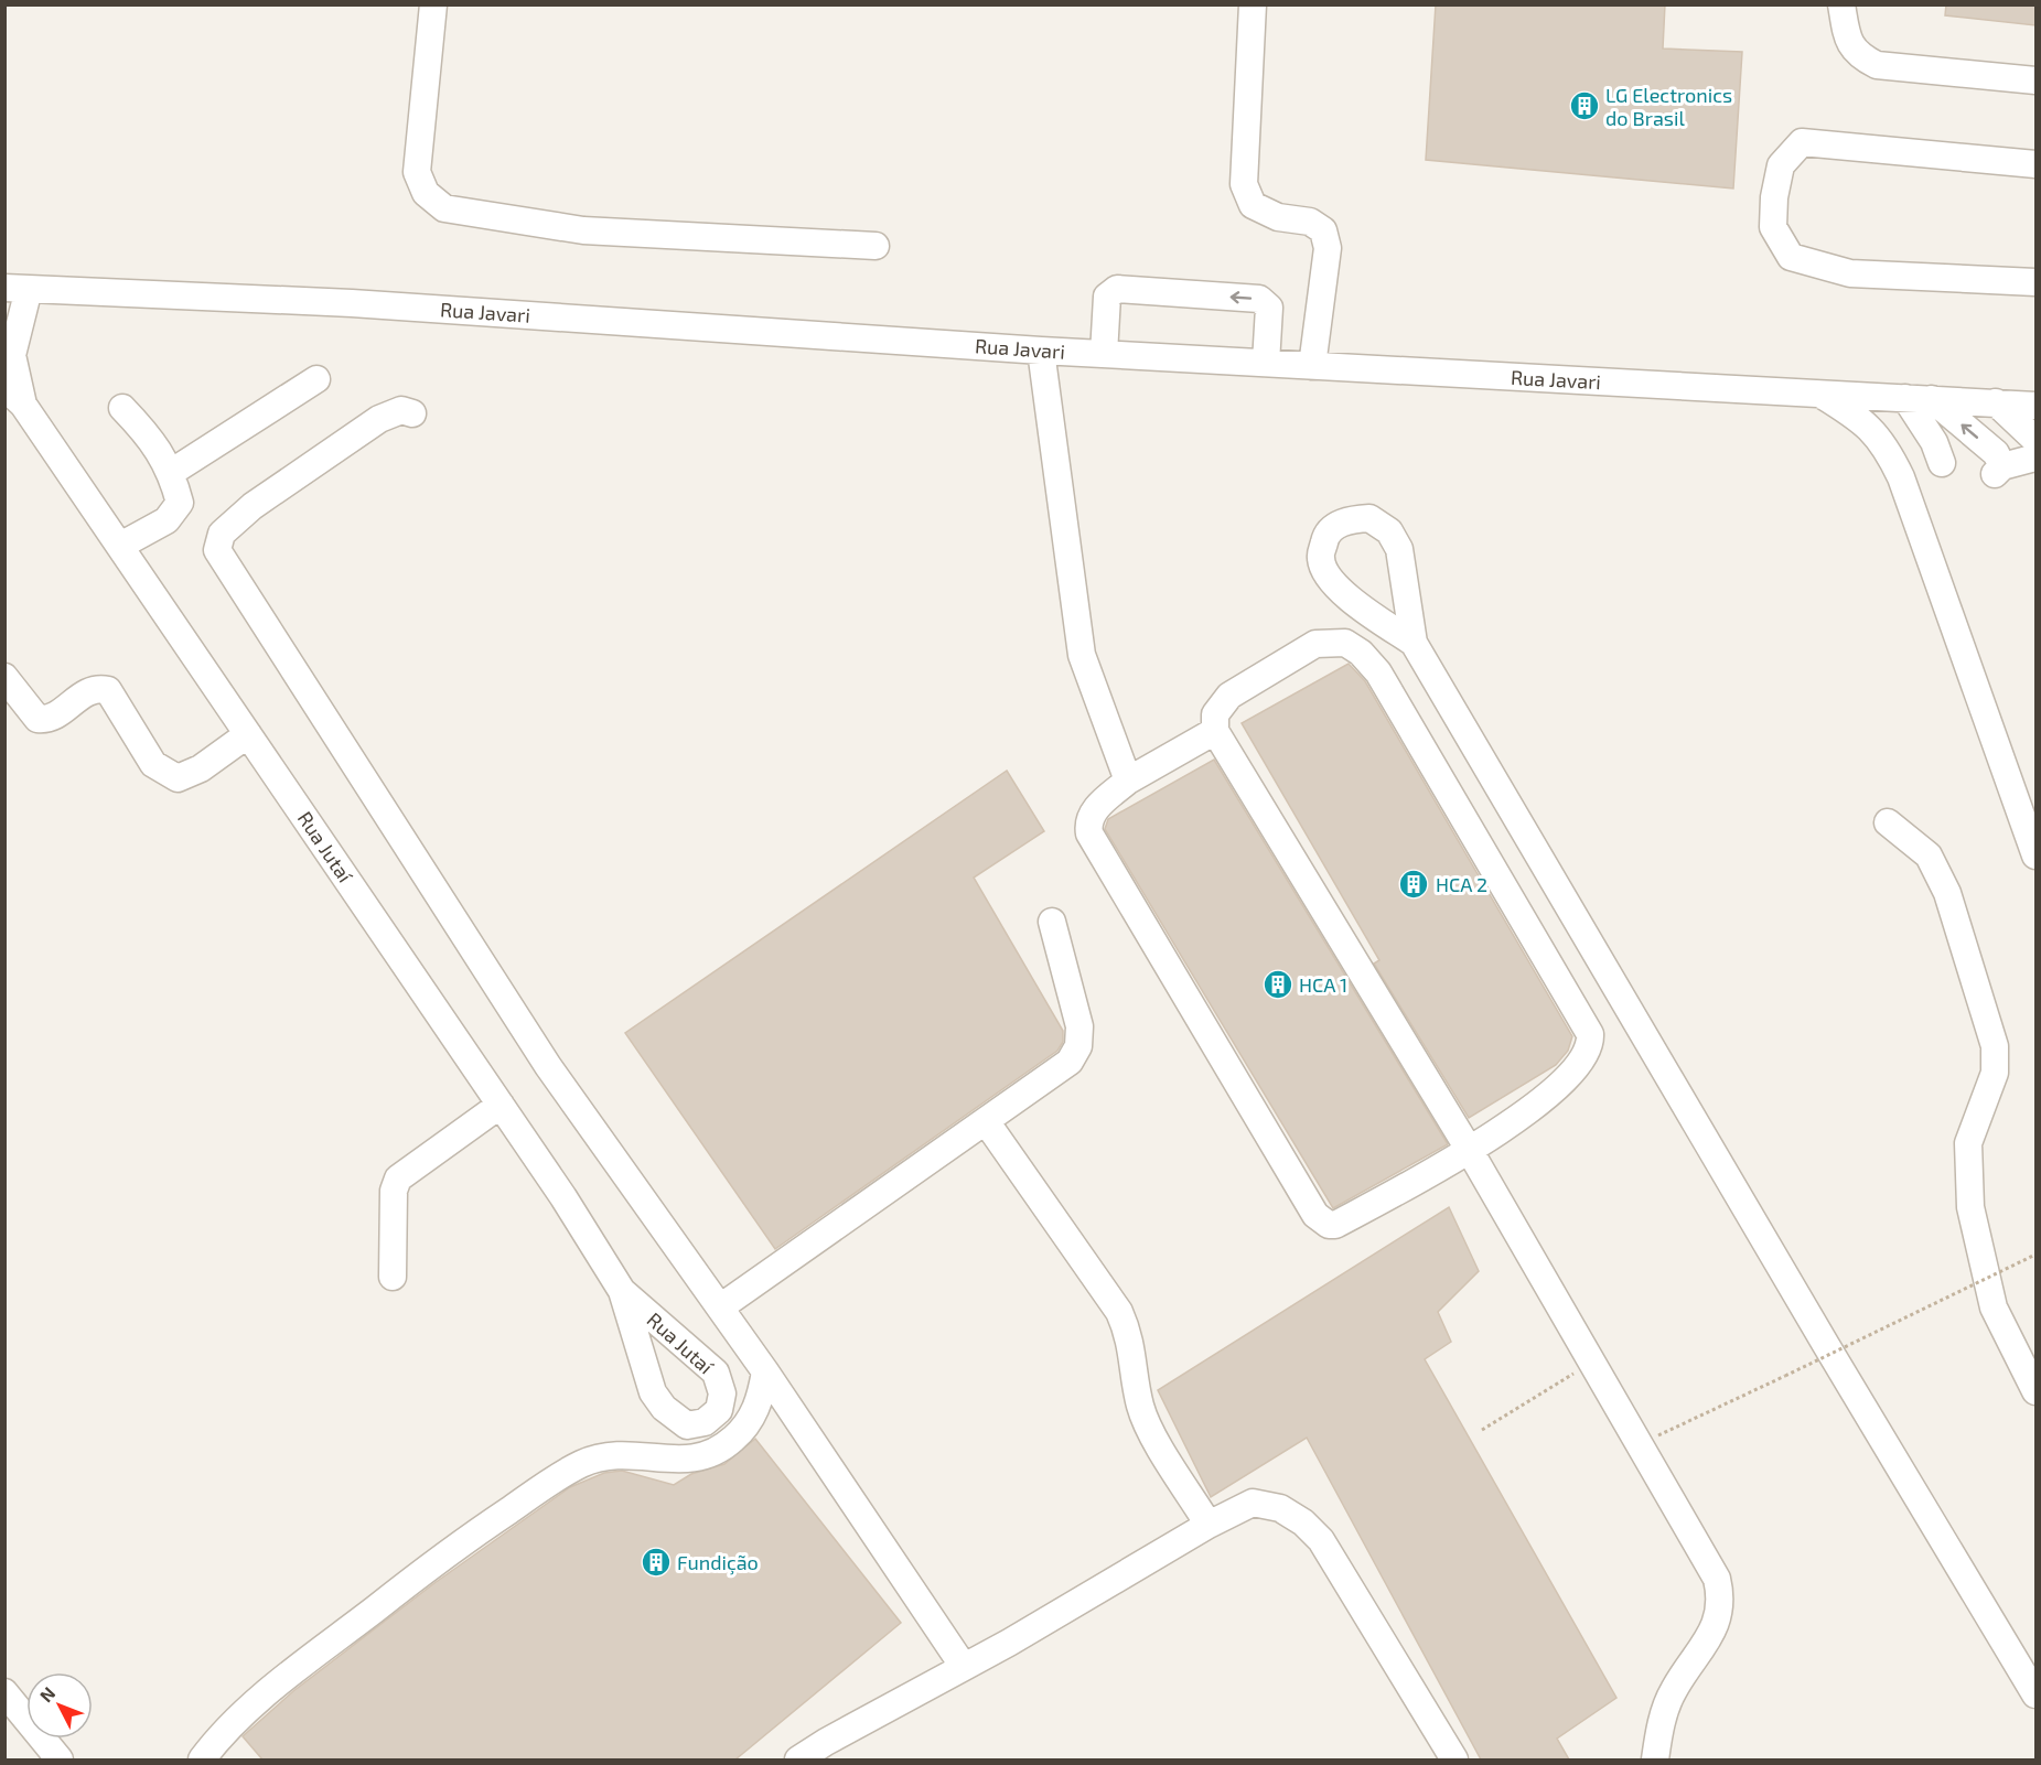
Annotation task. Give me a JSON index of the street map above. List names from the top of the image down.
{
  "streets": {
    "street": ["Rua Javari", "Rua Jutaí"]
  },
  "crossings": [
    ["Rua Javari", "Rua Jutaí"]
  ],
  "places": {
    "building": [
      "LG Electronics do Brasil",
      "HCA 2",
      "HCA 1",
      "Fundição"
    ]
  },
  "north": "top left"
}
